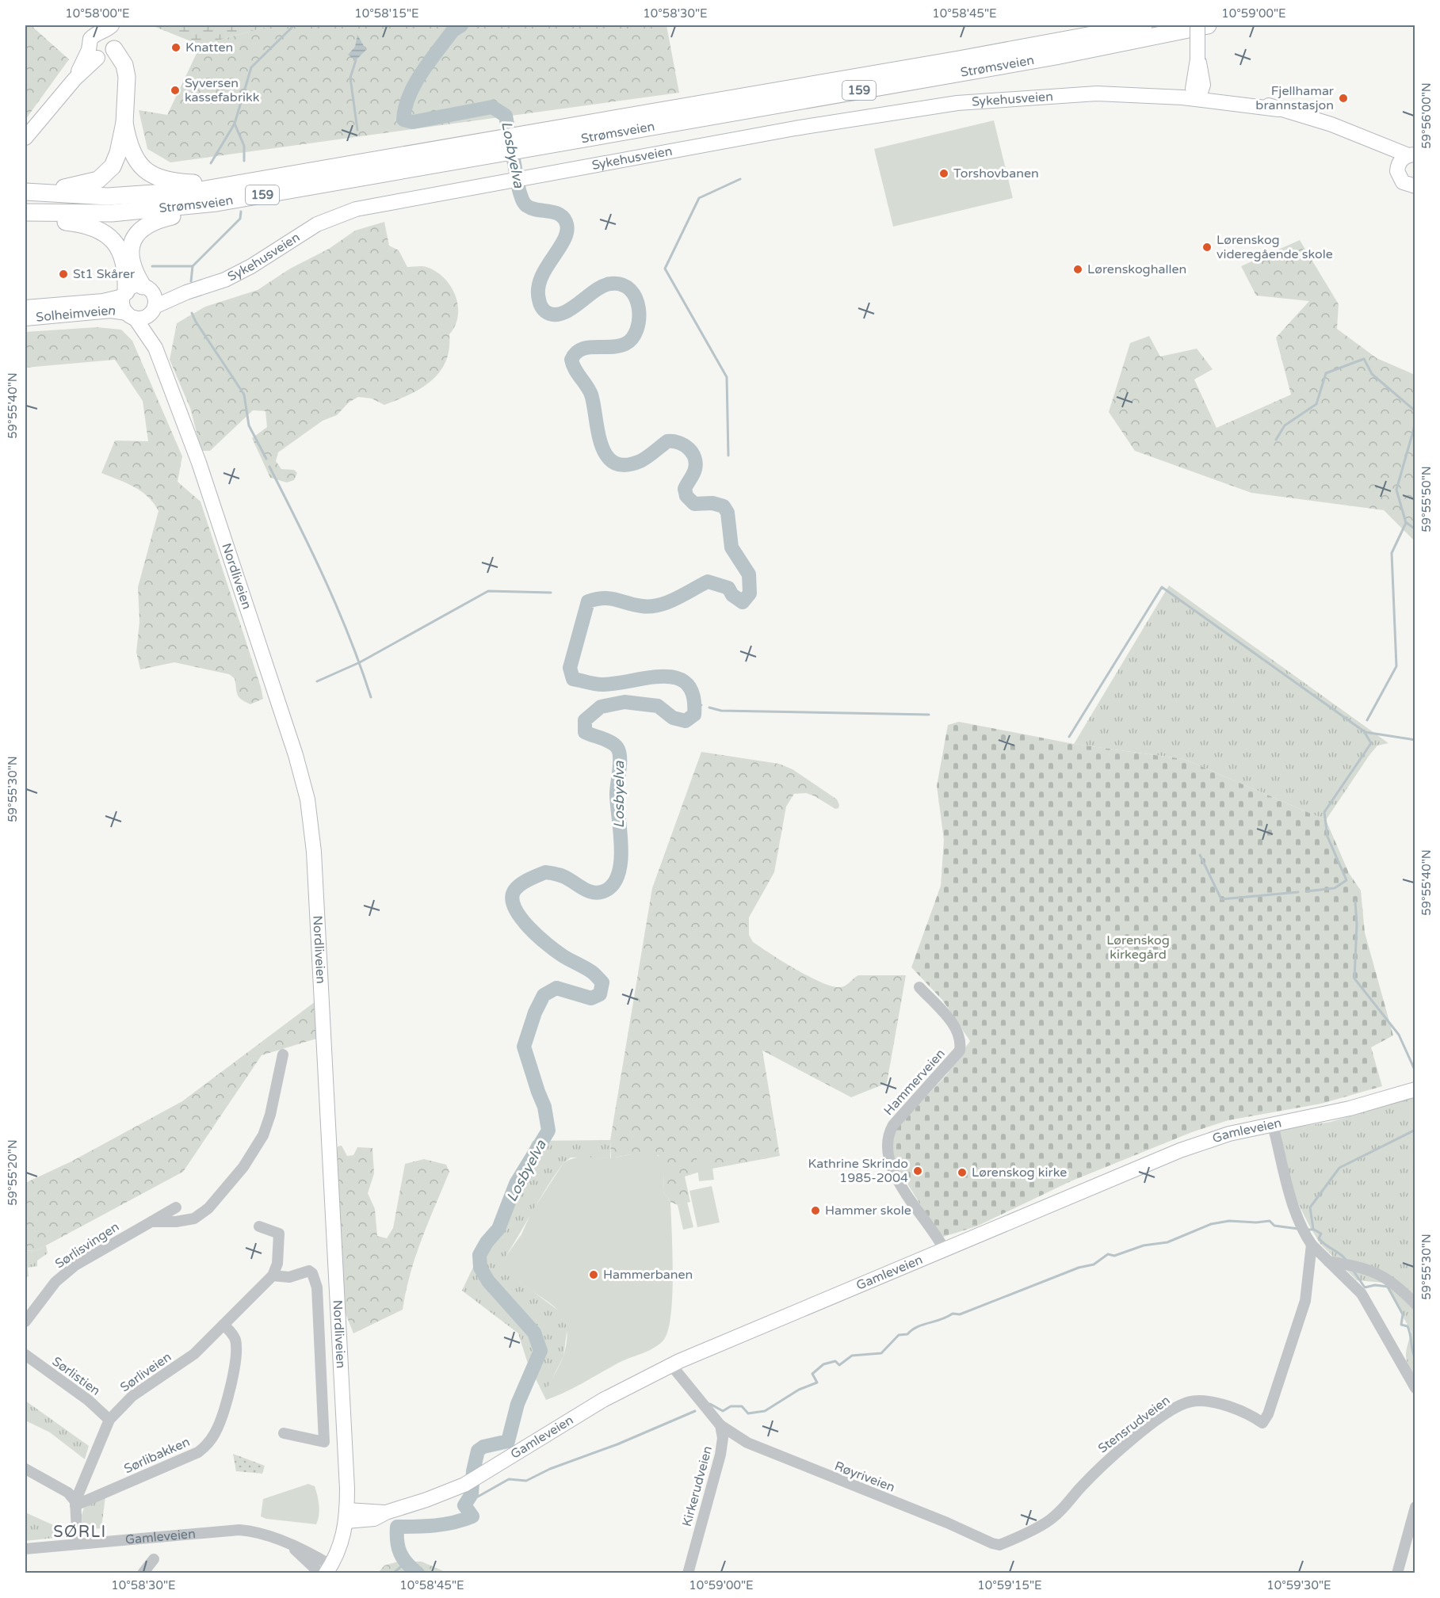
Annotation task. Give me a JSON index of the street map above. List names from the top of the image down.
{
  "streets": {
    "highway": ["Strømsveien", "159"],
    "main road": [
      "Sykehusveien",
      "Solheimveien",
      "Nordliveien",
      "Gamleveien"
    ],
    "street": [
      "Hammerveien",
      "Sørlisvingen",
      "Sørliveien",
      "Sørlistien",
      "Stensrudveien",
      "Sørlibakken",
      "Røyriveien",
      "Kirkerudveien"
    ]
  },
  "crossings": [
    ["Sykehusveien", "Solheimveien"],
    ["Sykehusveien", "Nordliveien"],
    ["Solheimveien", "Nordliveien"],
    ["Nordliveien", "Gamleveien"],
    ["Hammerveien", "Gamleveien"],
    ["Gamleveien", "Sørliveien"],
    ["Sørliveien", "Sørlistien"],
    ["Sørliveien", "Sørlibakken"],
    ["Stensrudveien", "Røyriveien"],
    ["Røyriveien", "Kirkerudveien"]
  ],
  "districts": ["SØRLI"],
  "water": ["Losbyelva"],
  "parks": ["Lørenskog kirkegård"],
  "places": [
    "Knatten",
    "Syversen kassefabrikk",
    "Fjellhamar brannstasjon",
    "Torshovbanen",
    "Lørenskog videregående skole",
    "Lørenskoghallen",
    "St1 Skårer",
    "Kathrine Skrindo 1985-2004",
    "Lørenskog kirke",
    "Hammer skole",
    "Hammerbanen"
  ],
  "coordinates": [
    "10°58'00\"E",
    "10°58'15\"E",
    "10°58'30\"E",
    "10°58'45\"E",
    "10°59'00\"E",
    "59°56'00\"N",
    "59°55'40\"N",
    "59°55'50\"N",
    "59°55'30\"N",
    "59°55'20\"N",
    "10°59'15\"E",
    "10°59'30\"E"
  ]
}
